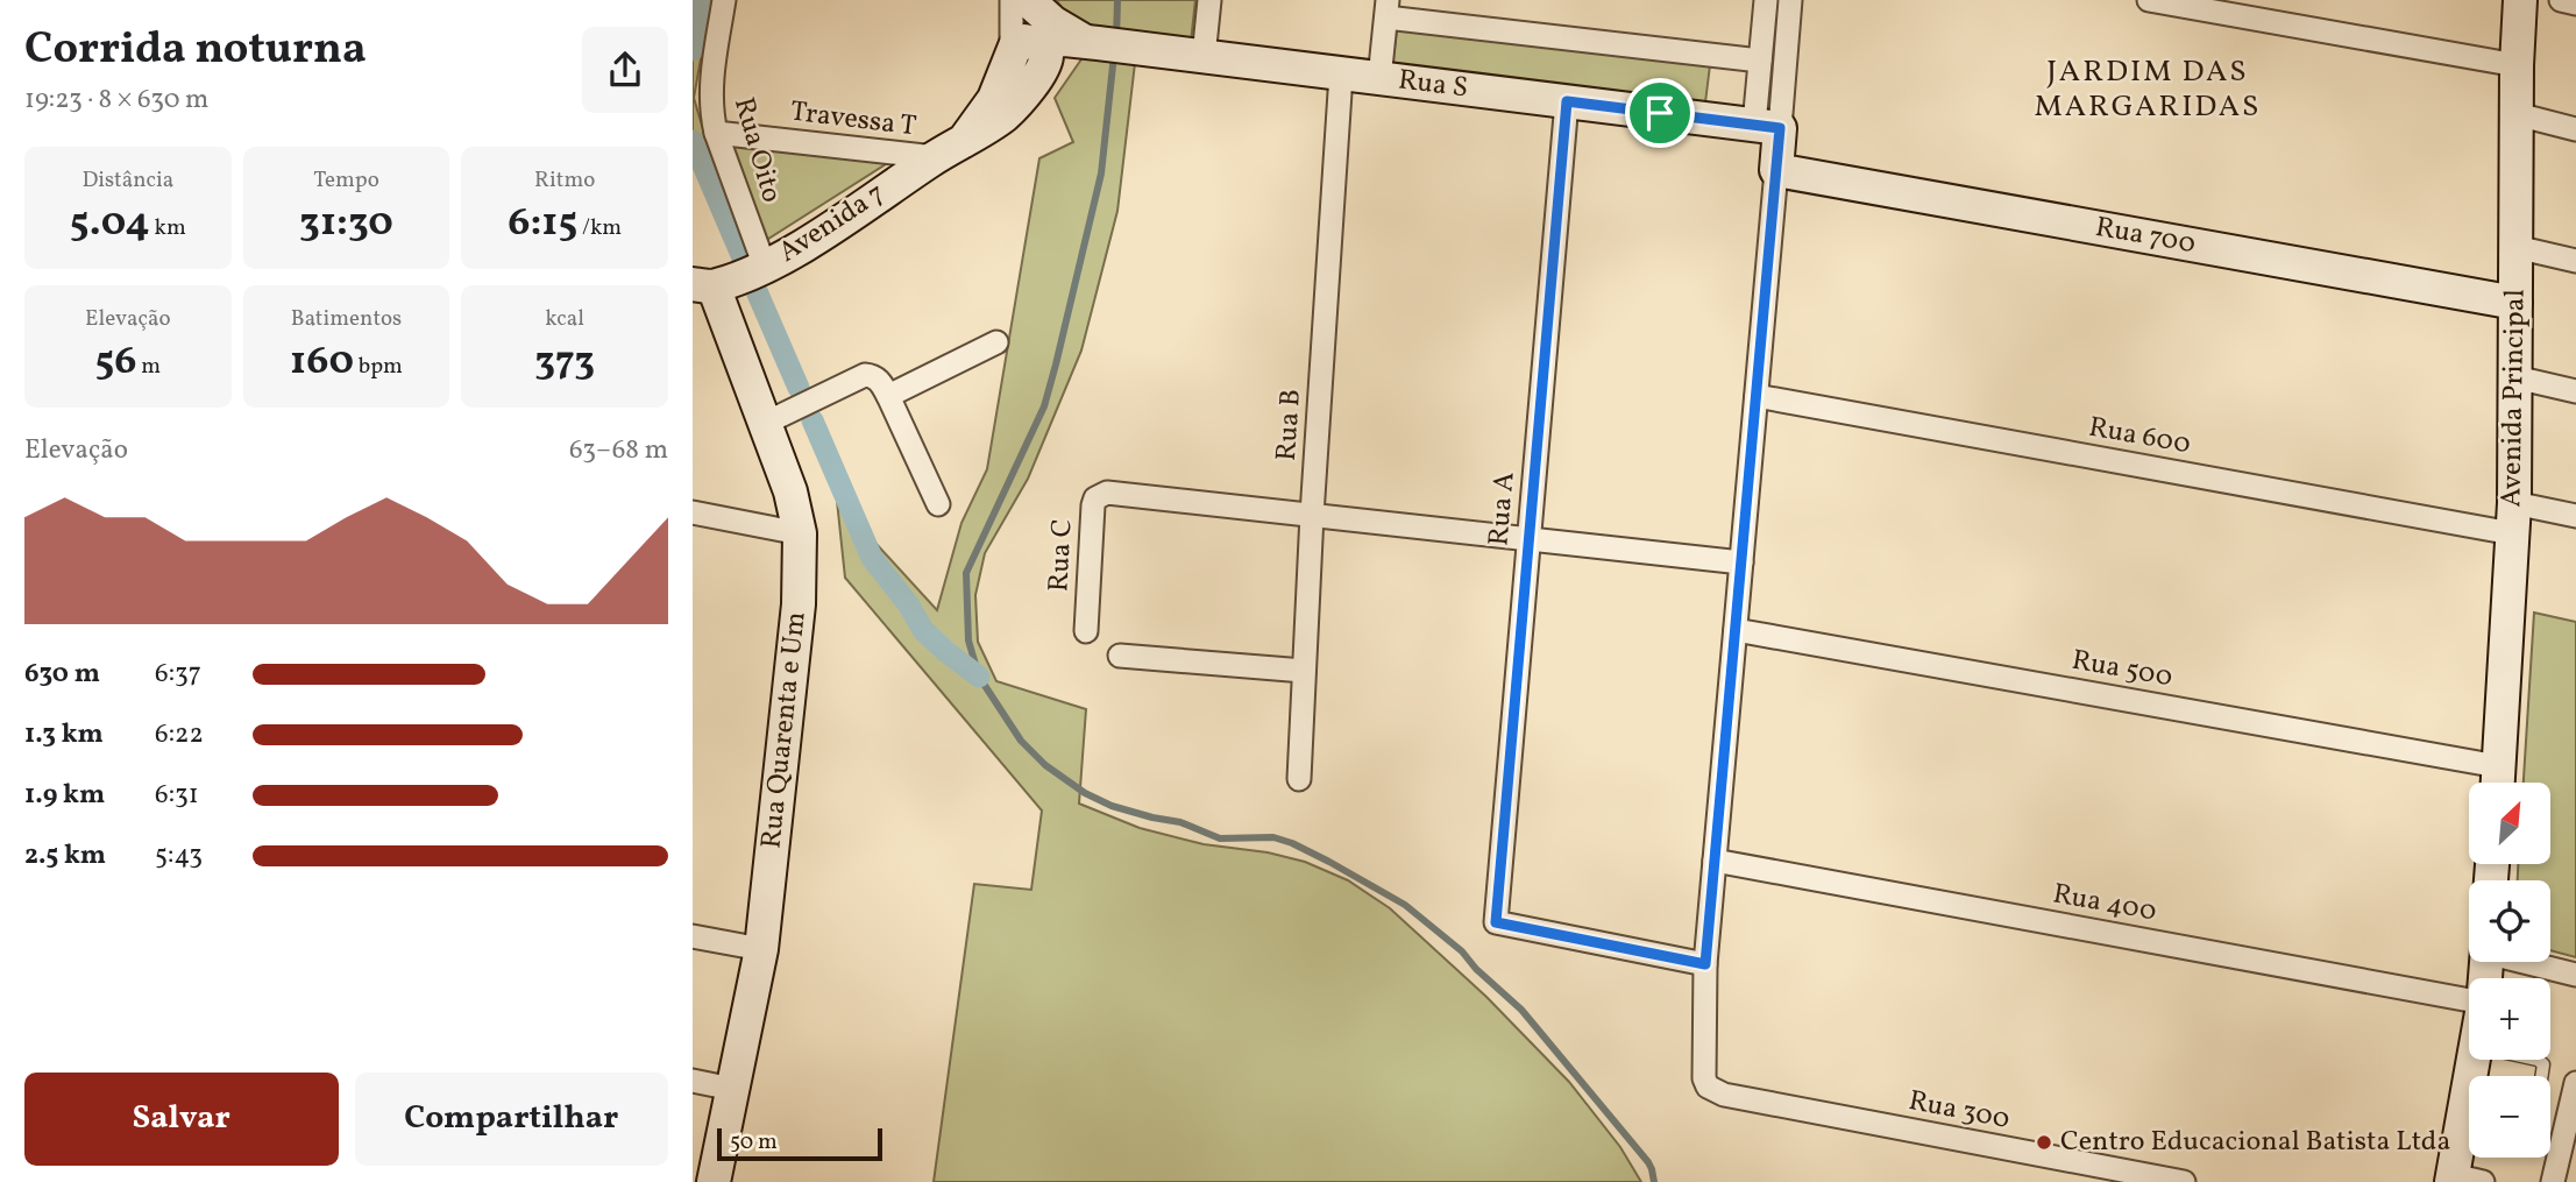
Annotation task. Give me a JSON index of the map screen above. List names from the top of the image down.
{
  "streets": {
    "street": [
      "Rua S",
      "Travessa T",
      "Rua Oito",
      "Avenida 7",
      "Rua 700",
      "Avenida Principal",
      "Rua B",
      "Rua 600",
      "Rua A",
      "Rua C",
      "Rua 500",
      "Rua Quarenta e Um",
      "Rua 400",
      "Rua 300"
    ]
  },
  "crossings": [
    ["Rua S", "Rua B"],
    ["Rua S", "Rua A"],
    ["Travessa T", "Rua Oito"],
    ["Travessa T", "Avenida 7"],
    ["Rua Oito", "Avenida 7"],
    ["Avenida 7", "Rua Quarenta e Um"],
    ["Rua 700", "Avenida Principal"],
    ["Avenida Principal", "Rua 600"],
    ["Avenida Principal", "Rua 500"],
    ["Rua B", "Rua C"],
    ["Rua A", "Rua 300"]
  ],
  "districts": ["JARDIM DAS MARGARIDAS"],
  "places": ["Centro Educacional Batista Ltda"],
  "scale_bar": "50 m",
  "north": "top right",
  "page": {
    "heading": ["Corrida noturna", "19:23 · 8 × 630 m"],
    "stats": [
      ["Distância", "5.04 km"],
      ["Tempo", "31:30"],
      ["Ritmo", "6:15 /km"],
      ["Elevação", "56 m"],
      ["Batimentos", "160 bpm"],
      ["kcal", "373"]
    ],
    "chart": ["Elevação", "63–68 m"],
    "list": [
      {
        "name": "630 m",
        "note": "6:37"
      },
      {
        "name": "1.3 km",
        "note": "6:22"
      },
      {
        "name": "1.9 km",
        "note": "6:31"
      },
      {
        "name": "2.5 km",
        "note": "5:43"
      }
    ],
    "map_buttons": ["+", "−"],
    "buttons": ["Salvar", "Compartilhar"],
    "scale": "50 m"
  }
}
